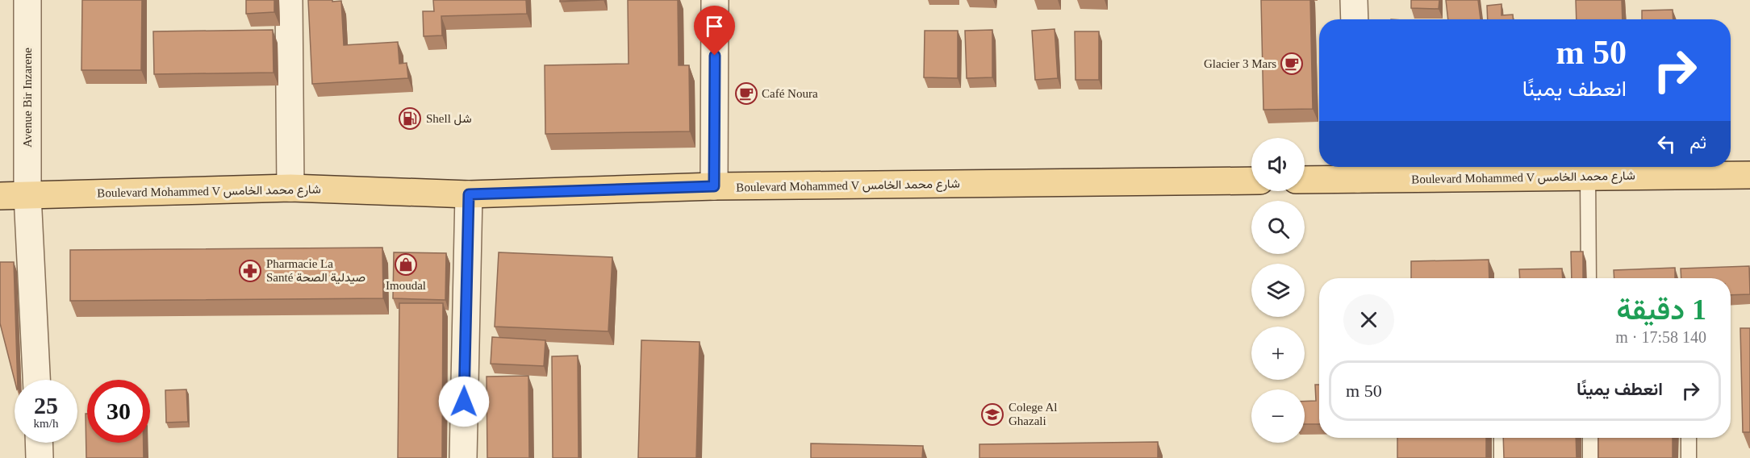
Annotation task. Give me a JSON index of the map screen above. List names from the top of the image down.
{
  "streets": {
    "main road": ["Boulevard Mohammed V شارع محمد الخامس"],
    "street": ["Avenue Bir Inzarene"]
  },
  "crossings": [
    ["Avenue Bir Inzarene", "Boulevard Mohammed V شارع محمد الخامس"]
  ],
  "places": {
    "cafe": ["Glacier 3 Mars", "Café Noura"],
    "fuel station": ["Shell شل"],
    "shop": ["Imoudal"],
    "pharmacy": ["Pharmacie La Santé صيدلية الصحة"],
    "school or university": ["Colege Al Ghazali"]
  },
  "page": {
    "turn": ["50 m", "انعطف يمينًا"],
    "then": "ثم",
    "map_buttons": ["+", "−"],
    "heading": ["1 دقيقة", "140 m · 17:58"],
    "list": [
      {
        "name": "انعطف يمينًا",
        "value": "50 m"
      }
    ],
    "speed": "25 km/h",
    "limit": "30"
  }
}
